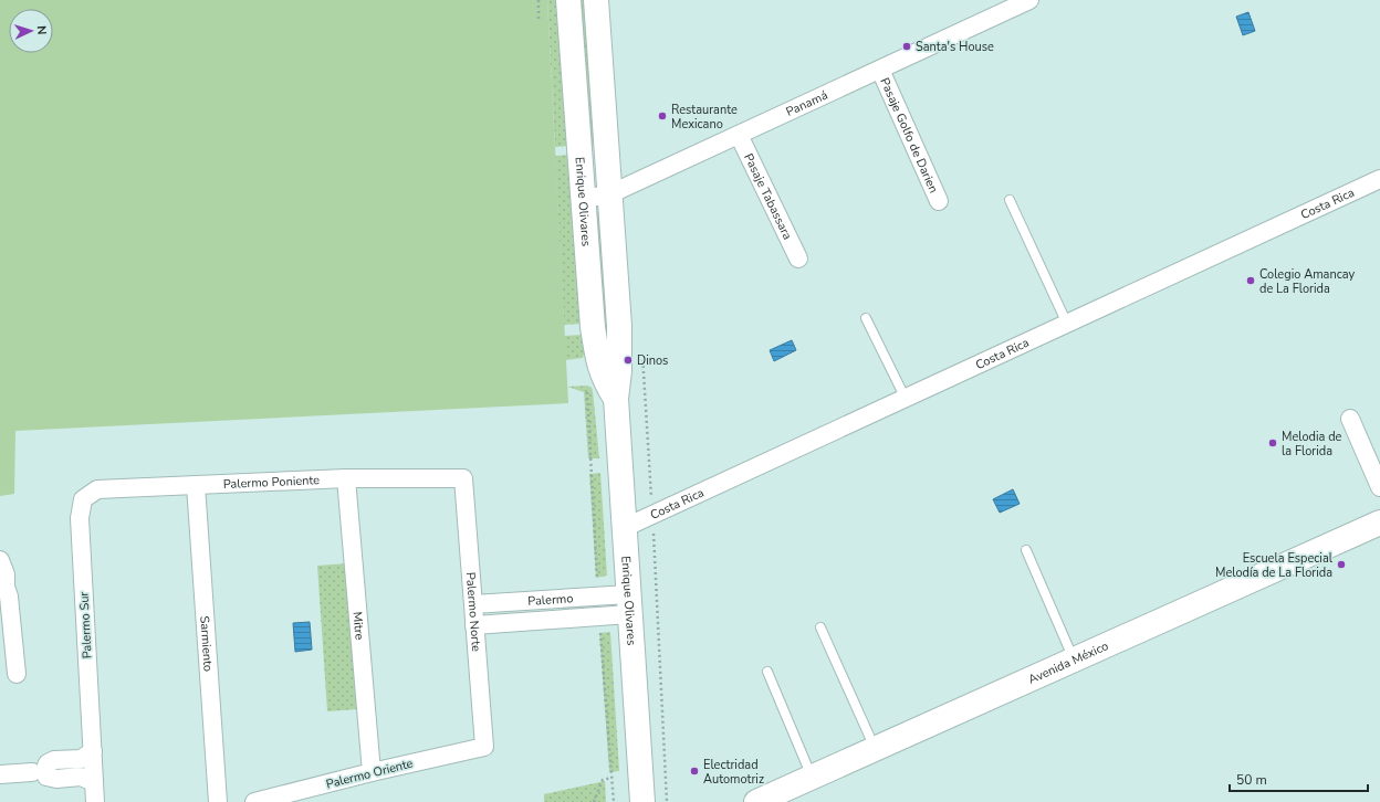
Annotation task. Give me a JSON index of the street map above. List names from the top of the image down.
{
  "streets": {
    "main road": ["Enrique Olivares", "Avenida México"],
    "street": [
      "Panamá",
      "Pasaje Golfo de Darien",
      "Pasaje Tabassara",
      "Costa Rica",
      "Palermo Poniente",
      "Palermo",
      "Palermo Norte",
      "Palermo Sur",
      "Mitre",
      "Sarmiento",
      "Palermo Oriente"
    ]
  },
  "crossings": [
    ["Panamá", "Pasaje Golfo de Darien"],
    ["Panamá", "Pasaje Tabassara"],
    ["Panamá", "Enrique Olivares"],
    ["Enrique Olivares", "Costa Rica"],
    ["Enrique Olivares", "Palermo"],
    ["Palermo Poniente", "Palermo Norte"],
    ["Palermo Poniente", "Palermo Sur"],
    ["Palermo Poniente", "Mitre"],
    ["Palermo Poniente", "Sarmiento"],
    ["Palermo", "Palermo Norte"],
    ["Palermo Norte", "Palermo Oriente"],
    ["Mitre", "Palermo Oriente"]
  ],
  "places": [
    "Santa's House",
    "Restaurante Mexicano",
    "Colegio Amancay de La Florida",
    "Dinos",
    "Melodia de la Florida",
    "Escuela Especial Melodía de La Florida",
    "Electridad Automotriz"
  ],
  "scale_bar": "50 m",
  "north": "right"
}
